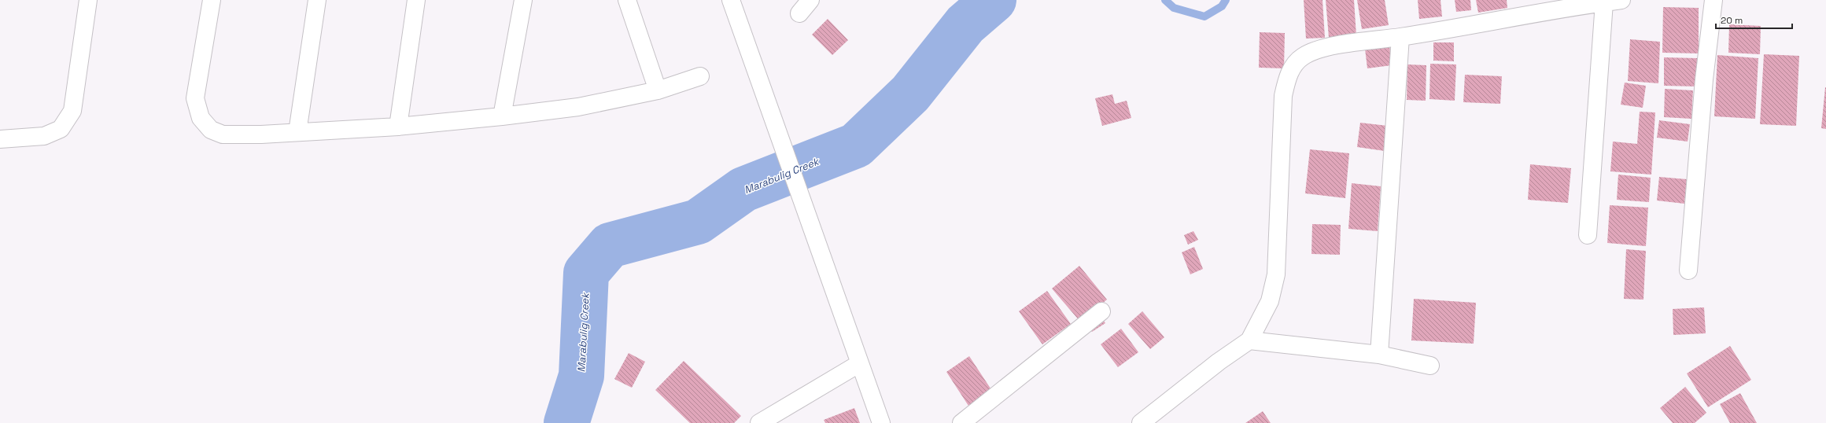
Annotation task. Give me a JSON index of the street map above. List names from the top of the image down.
{
  "water": ["Marabulig Creek"],
  "scale_bar": "20 m"
}
